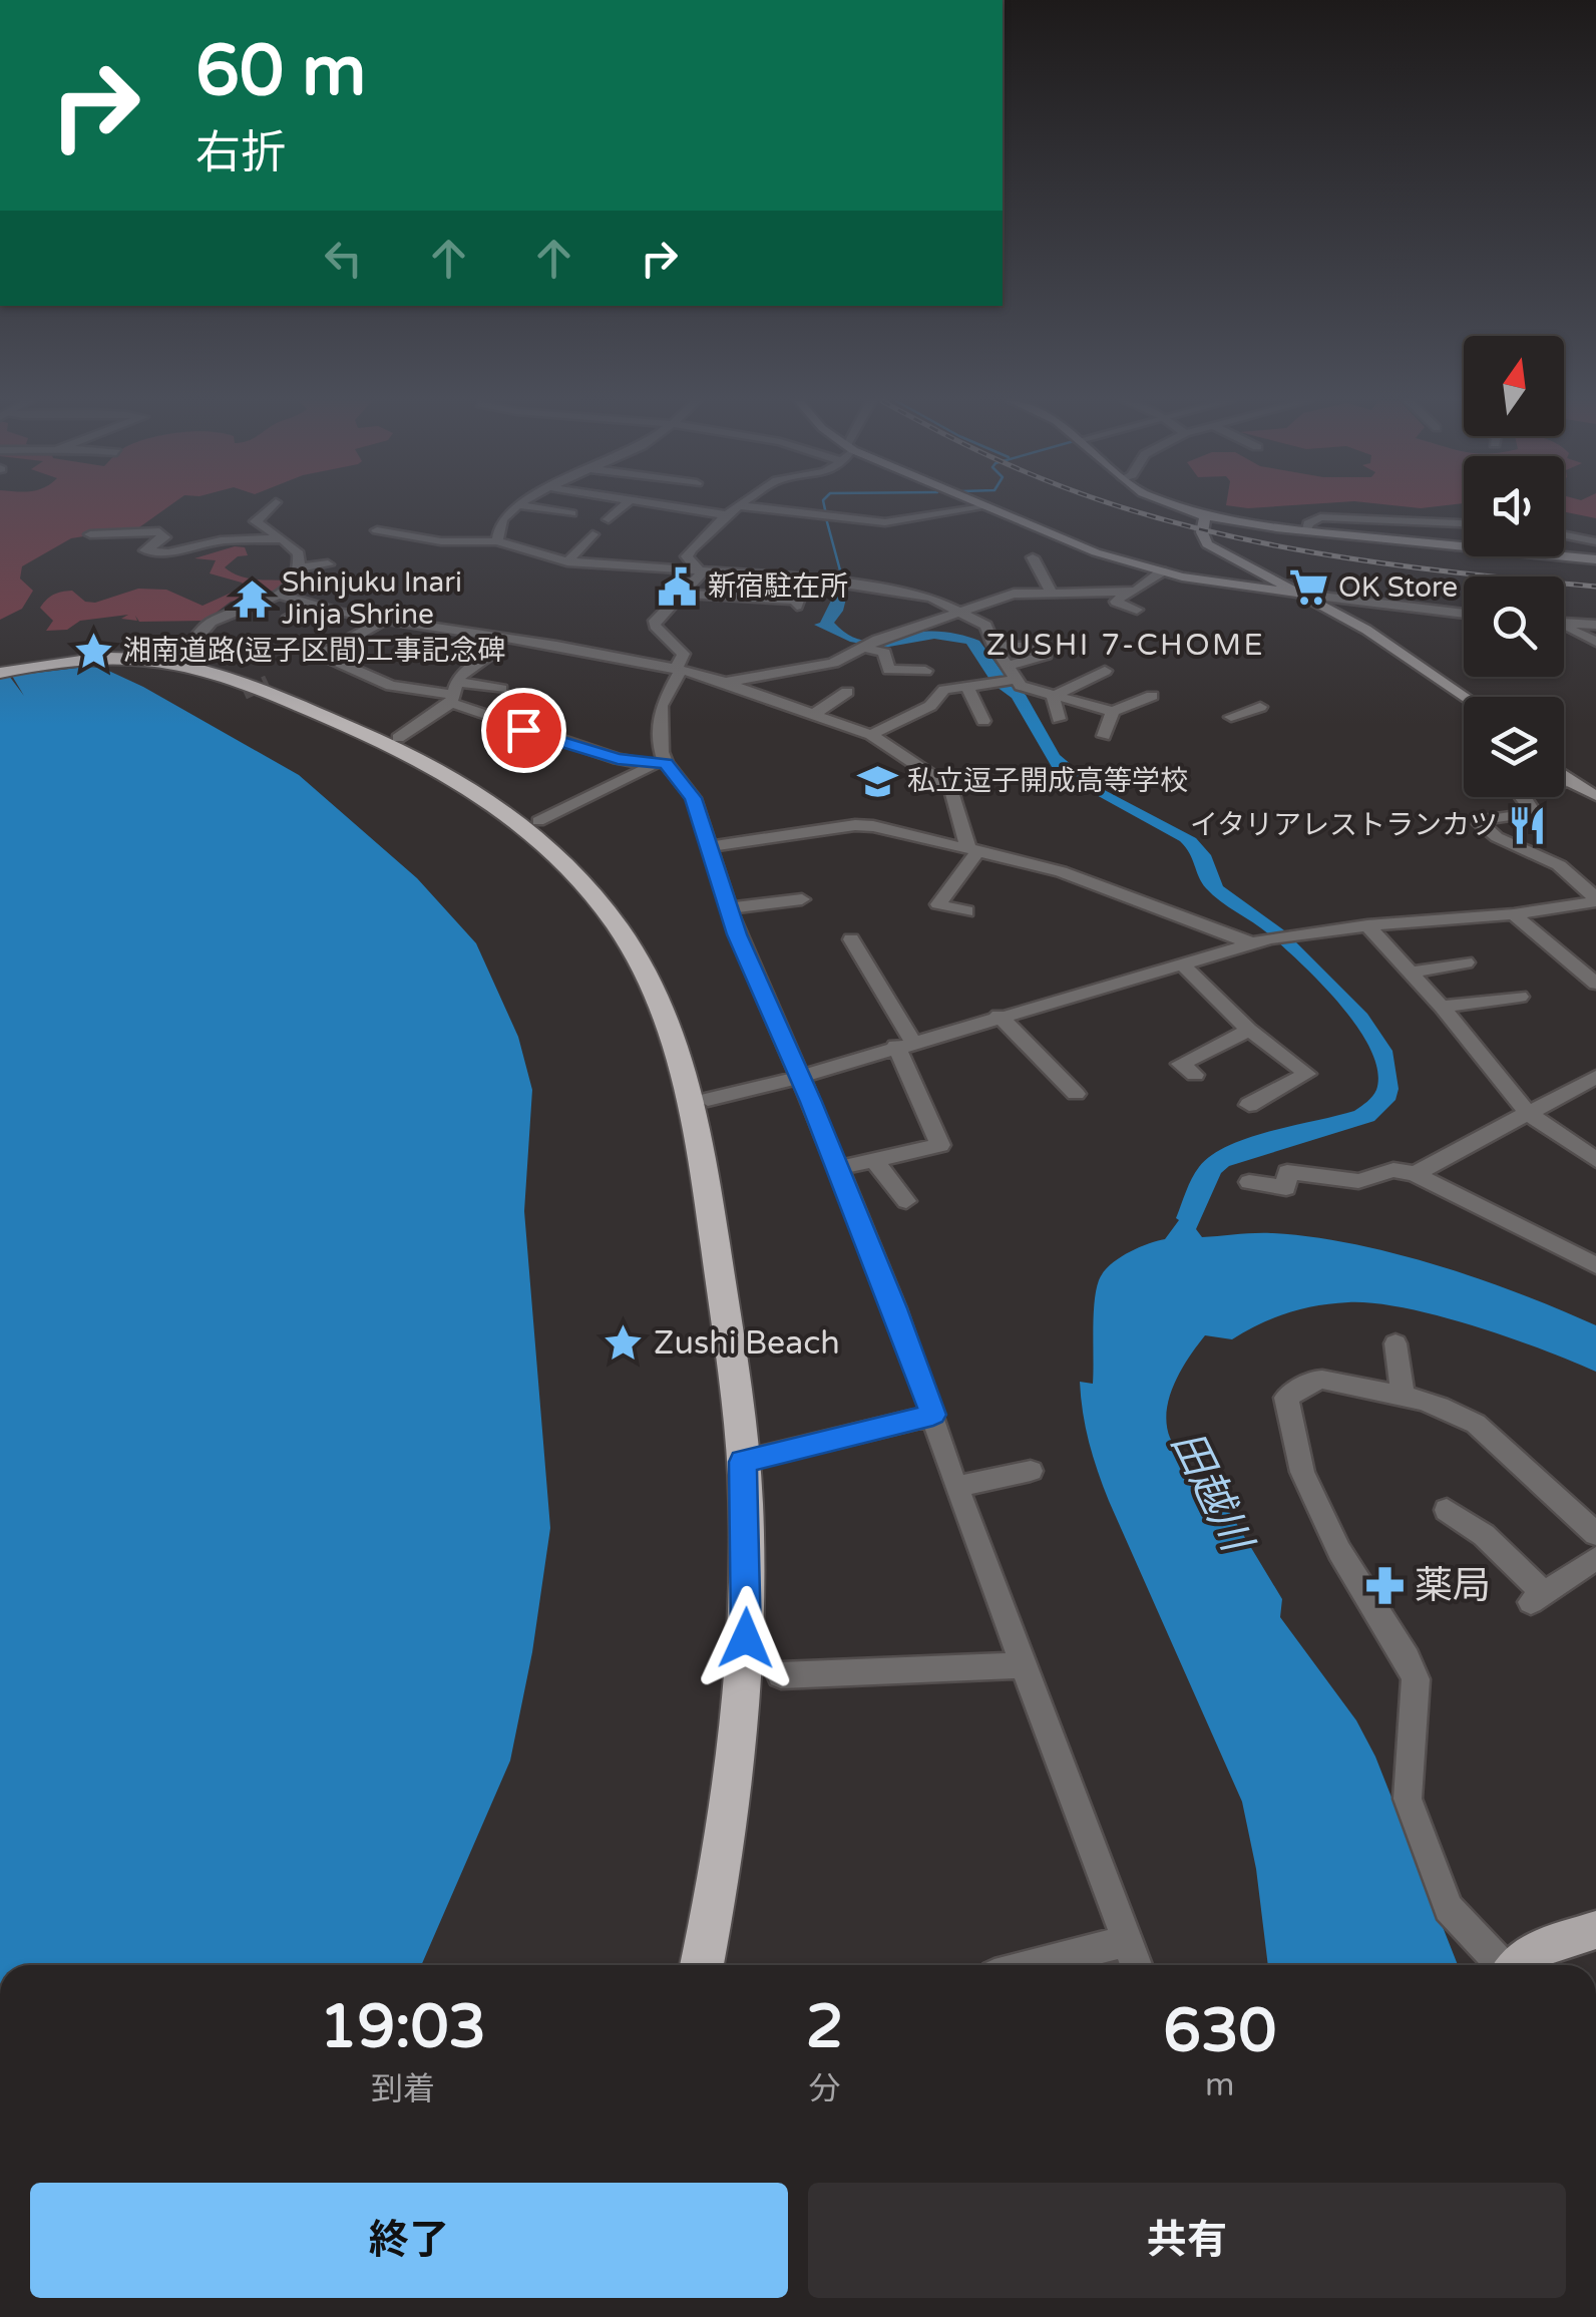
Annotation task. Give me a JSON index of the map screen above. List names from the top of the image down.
{
  "districts": ["ZUSHI 7-CHOME"],
  "water": ["田越川"],
  "places": {
    "public building": ["新宿駐在所"],
    "supermarket": ["OK Store"],
    "temple": ["Shinjuku Inari Jinja Shrine"],
    "place": ["湘南道路(逗子区間)工事記念碑", "Zushi Beach"],
    "school or university": ["私立逗子開成高等学校"],
    "restaurant": ["イタリアレストランカツ"],
    "pharmacy": ["薬局"]
  },
  "north": "top",
  "page": {
    "turn": ["60 m", "右折"],
    "eta": [
      "19:03",
      "到着",
      "2",
      "分",
      "630",
      "m"
    ],
    "buttons": ["終了", "共有"]
  }
}
